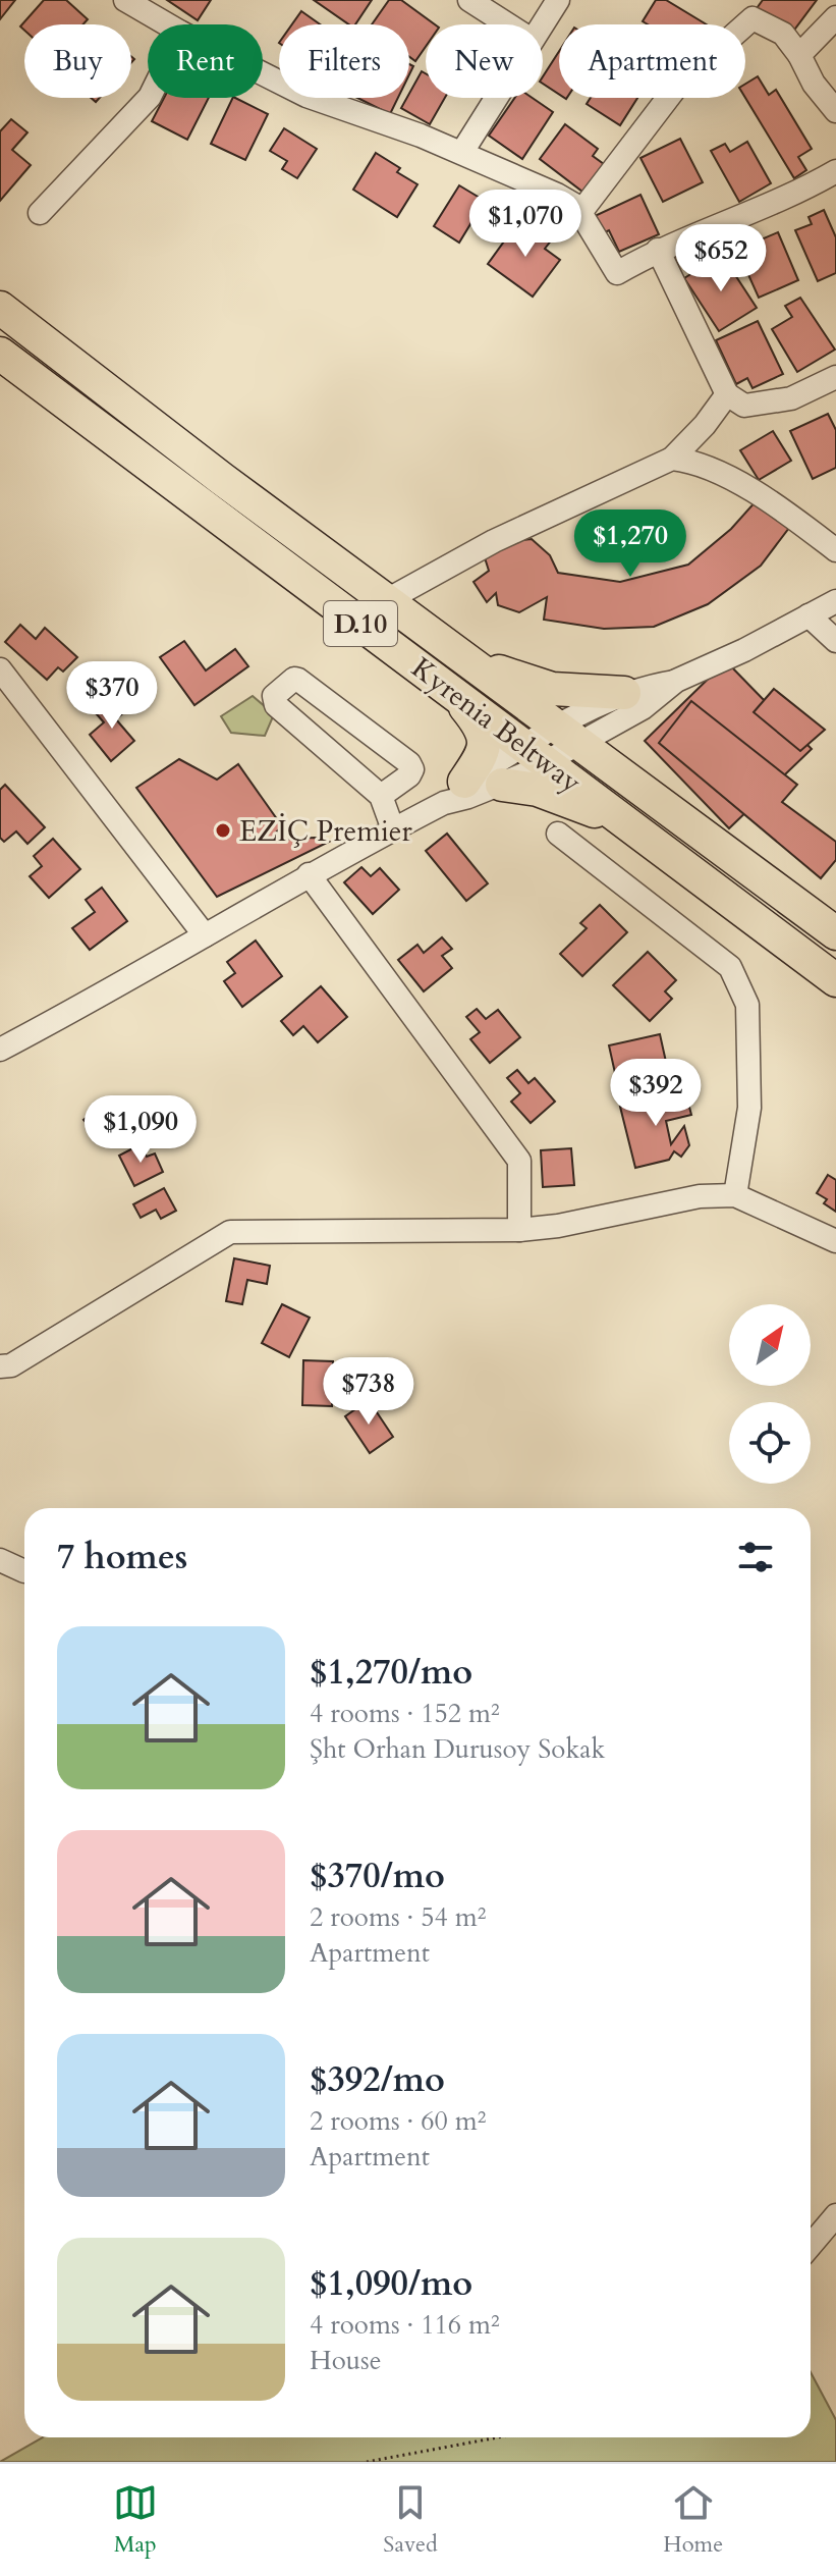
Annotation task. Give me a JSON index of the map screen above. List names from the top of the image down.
{
  "streets": {
    "highway": ["D.10", "Kyrenia Beltway"]
  },
  "places": ["EZİÇ Premier"],
  "north": "top right",
  "page": {
    "chip": [
      "Buy",
      "Rent",
      "Filters",
      "New",
      "Apartment"
    ],
    "price": [
      "$1,070",
      "$652",
      "$1,270",
      "$370",
      "$392",
      "$1,090",
      "$738"
    ],
    "heading": "7 homes",
    "list": [
      {
        "name": "$1,270/mo",
        "note": "4 rooms · 152 m² · Şht Orhan Durusoy Sokak"
      },
      {
        "name": "$370/mo",
        "note": "2 rooms · 54 m² · Apartment"
      },
      {
        "name": "$392/mo",
        "note": "2 rooms · 60 m² · Apartment"
      },
      {
        "name": "$1,090/mo",
        "note": "4 rooms · 116 m² · House"
      }
    ],
    "tabs": ["Map", "Saved", "Home"]
  }
}
